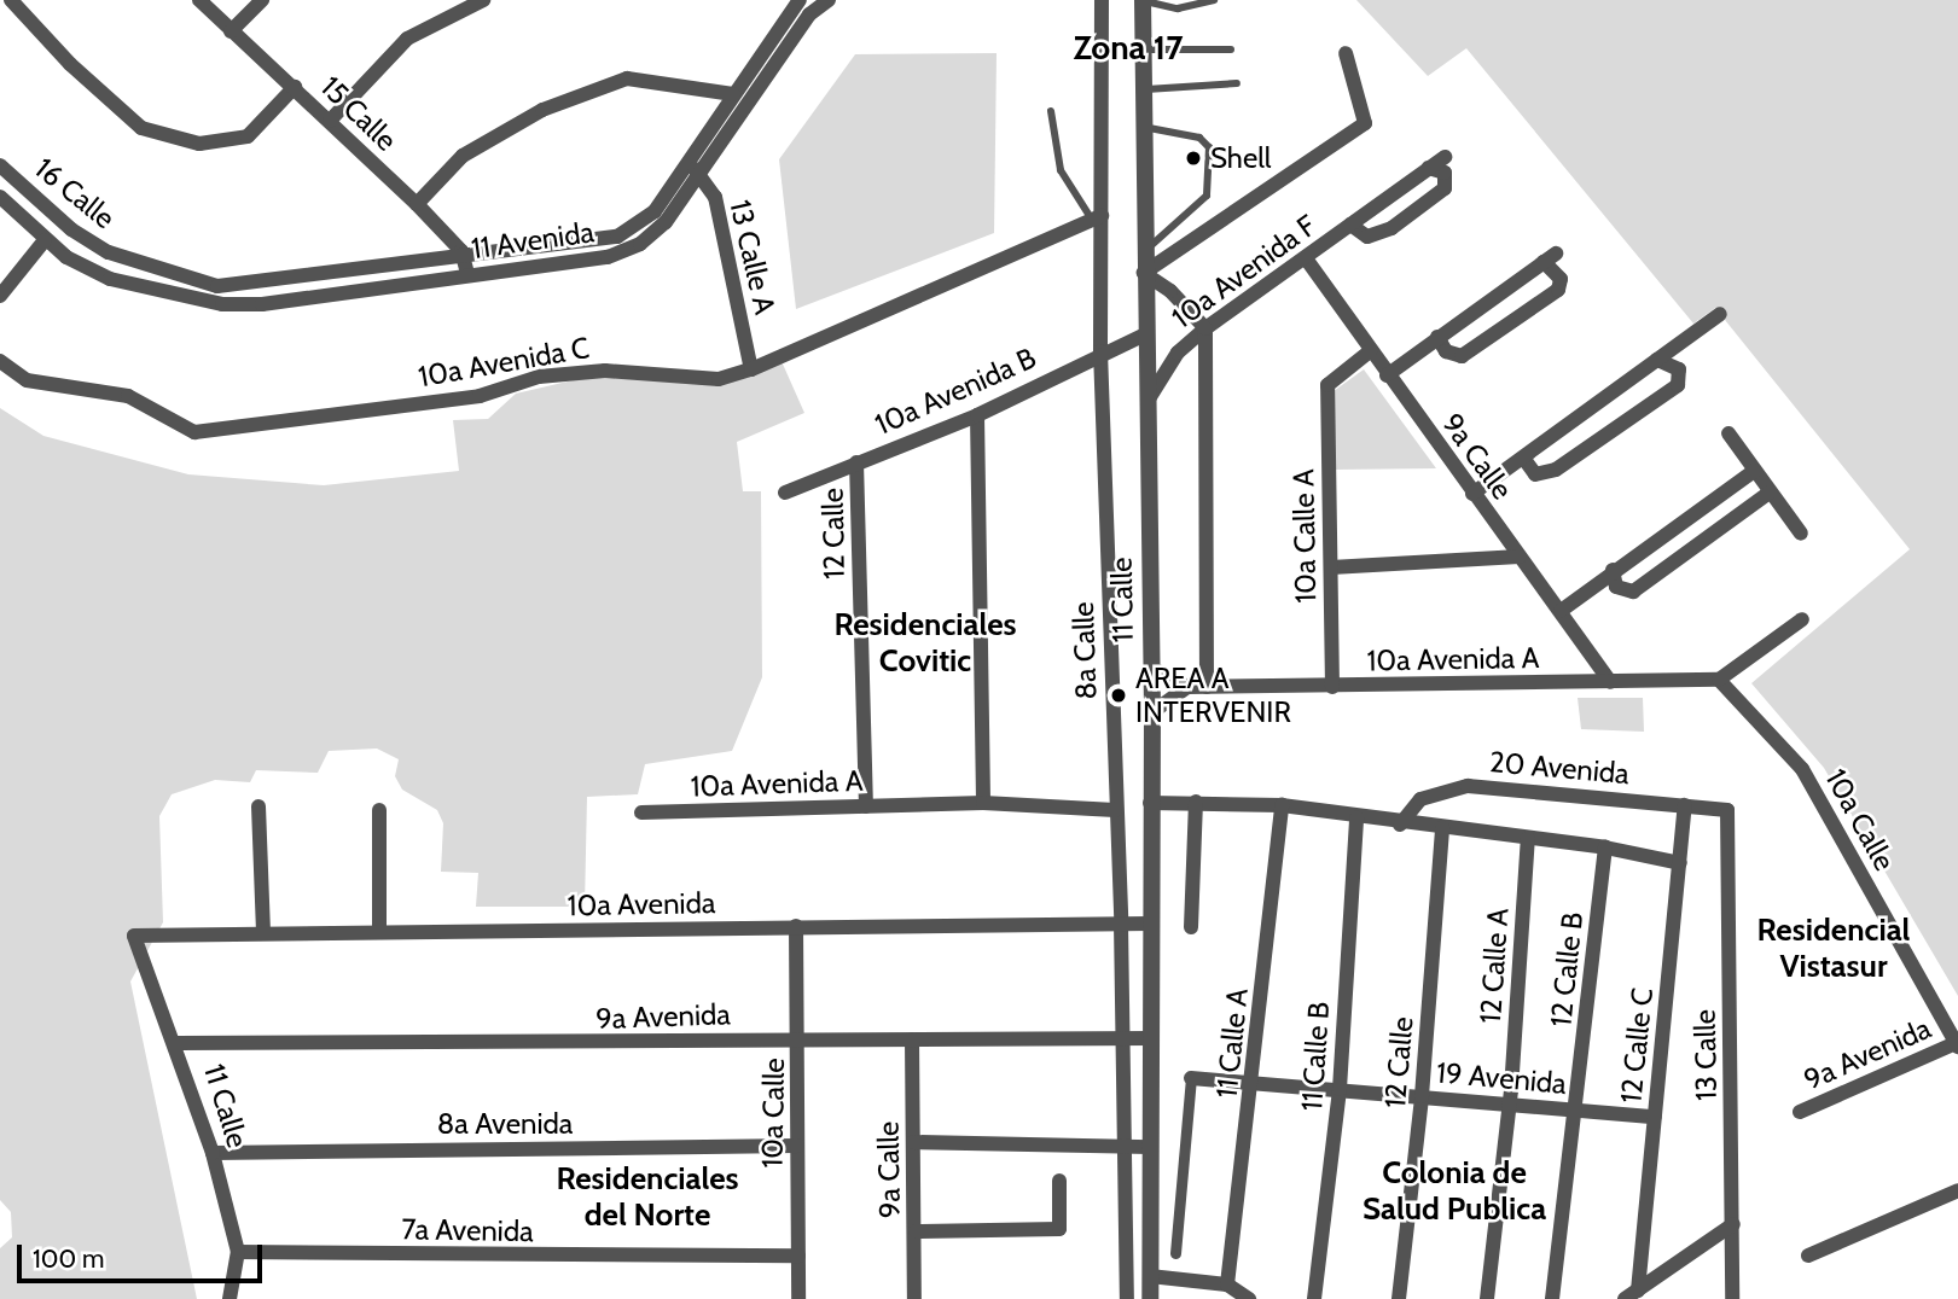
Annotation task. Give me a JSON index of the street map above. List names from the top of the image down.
{
  "streets": {
    "street": [
      "15 Calle",
      "16 Calle",
      "11 Avenida",
      "13 Calle A",
      "10a Avenida F",
      "10a Avenida C",
      "10a Avenida B",
      "9a Calle",
      "12 Calle",
      "10a Calle A",
      "11 Calle",
      "8a Calle",
      "10a Avenida A",
      "20 Avenida",
      "10a Calle",
      "10a Avenida",
      "12 Calle A",
      "12 Calle B",
      "9a Avenida",
      "11 Calle A",
      "12 Calle C",
      "13 Calle",
      "11 Calle B",
      "19 Avenida",
      "8a Avenida",
      "7a Avenida"
    ]
  },
  "crossings": [
    ["15 Calle", "11 Avenida"],
    ["16 Calle", "11 Avenida"],
    ["11 Avenida", "13 Calle A"],
    ["13 Calle A", "10a Avenida C"],
    ["10a Avenida F", "9a Calle"],
    ["10a Avenida F", "11 Calle"],
    ["10a Avenida C", "8a Calle"],
    ["10a Avenida B", "12 Calle"],
    ["10a Avenida B", "11 Calle"],
    ["10a Avenida B", "8a Calle"],
    ["9a Calle", "10a Calle A"],
    ["9a Calle", "10a Avenida A"],
    ["9a Calle", "9a Avenida"],
    ["12 Calle", "10a Avenida A"],
    ["12 Calle", "19 Avenida"],
    ["10a Calle A", "10a Avenida A"],
    ["11 Calle", "10a Avenida A"],
    ["11 Calle", "10a Avenida"],
    ["11 Calle", "9a Avenida"],
    ["11 Calle", "8a Avenida"],
    ["11 Calle", "7a Avenida"],
    ["8a Calle", "10a Avenida A"],
    ["8a Calle", "10a Avenida"],
    ["8a Calle", "9a Avenida"],
    ["10a Avenida A", "10a Calle"],
    ["20 Avenida", "12 Calle C"],
    ["20 Avenida", "13 Calle"],
    ["10a Calle", "10a Avenida"],
    ["10a Calle", "9a Avenida"],
    ["10a Calle", "8a Avenida"],
    ["10a Calle", "7a Avenida"],
    ["12 Calle A", "19 Avenida"],
    ["12 Calle B", "19 Avenida"],
    ["11 Calle A", "19 Avenida"],
    ["12 Calle C", "19 Avenida"],
    ["11 Calle B", "19 Avenida"]
  ],
  "districts": [
    "Zona 17",
    "Residenciales Covitic",
    "Residencial Vistasur",
    "Colonia de Salud Publica",
    "Residenciales del Norte"
  ],
  "places": ["Shell", "AREA A INTERVENIR"],
  "scale_bar": "100 m"
}
